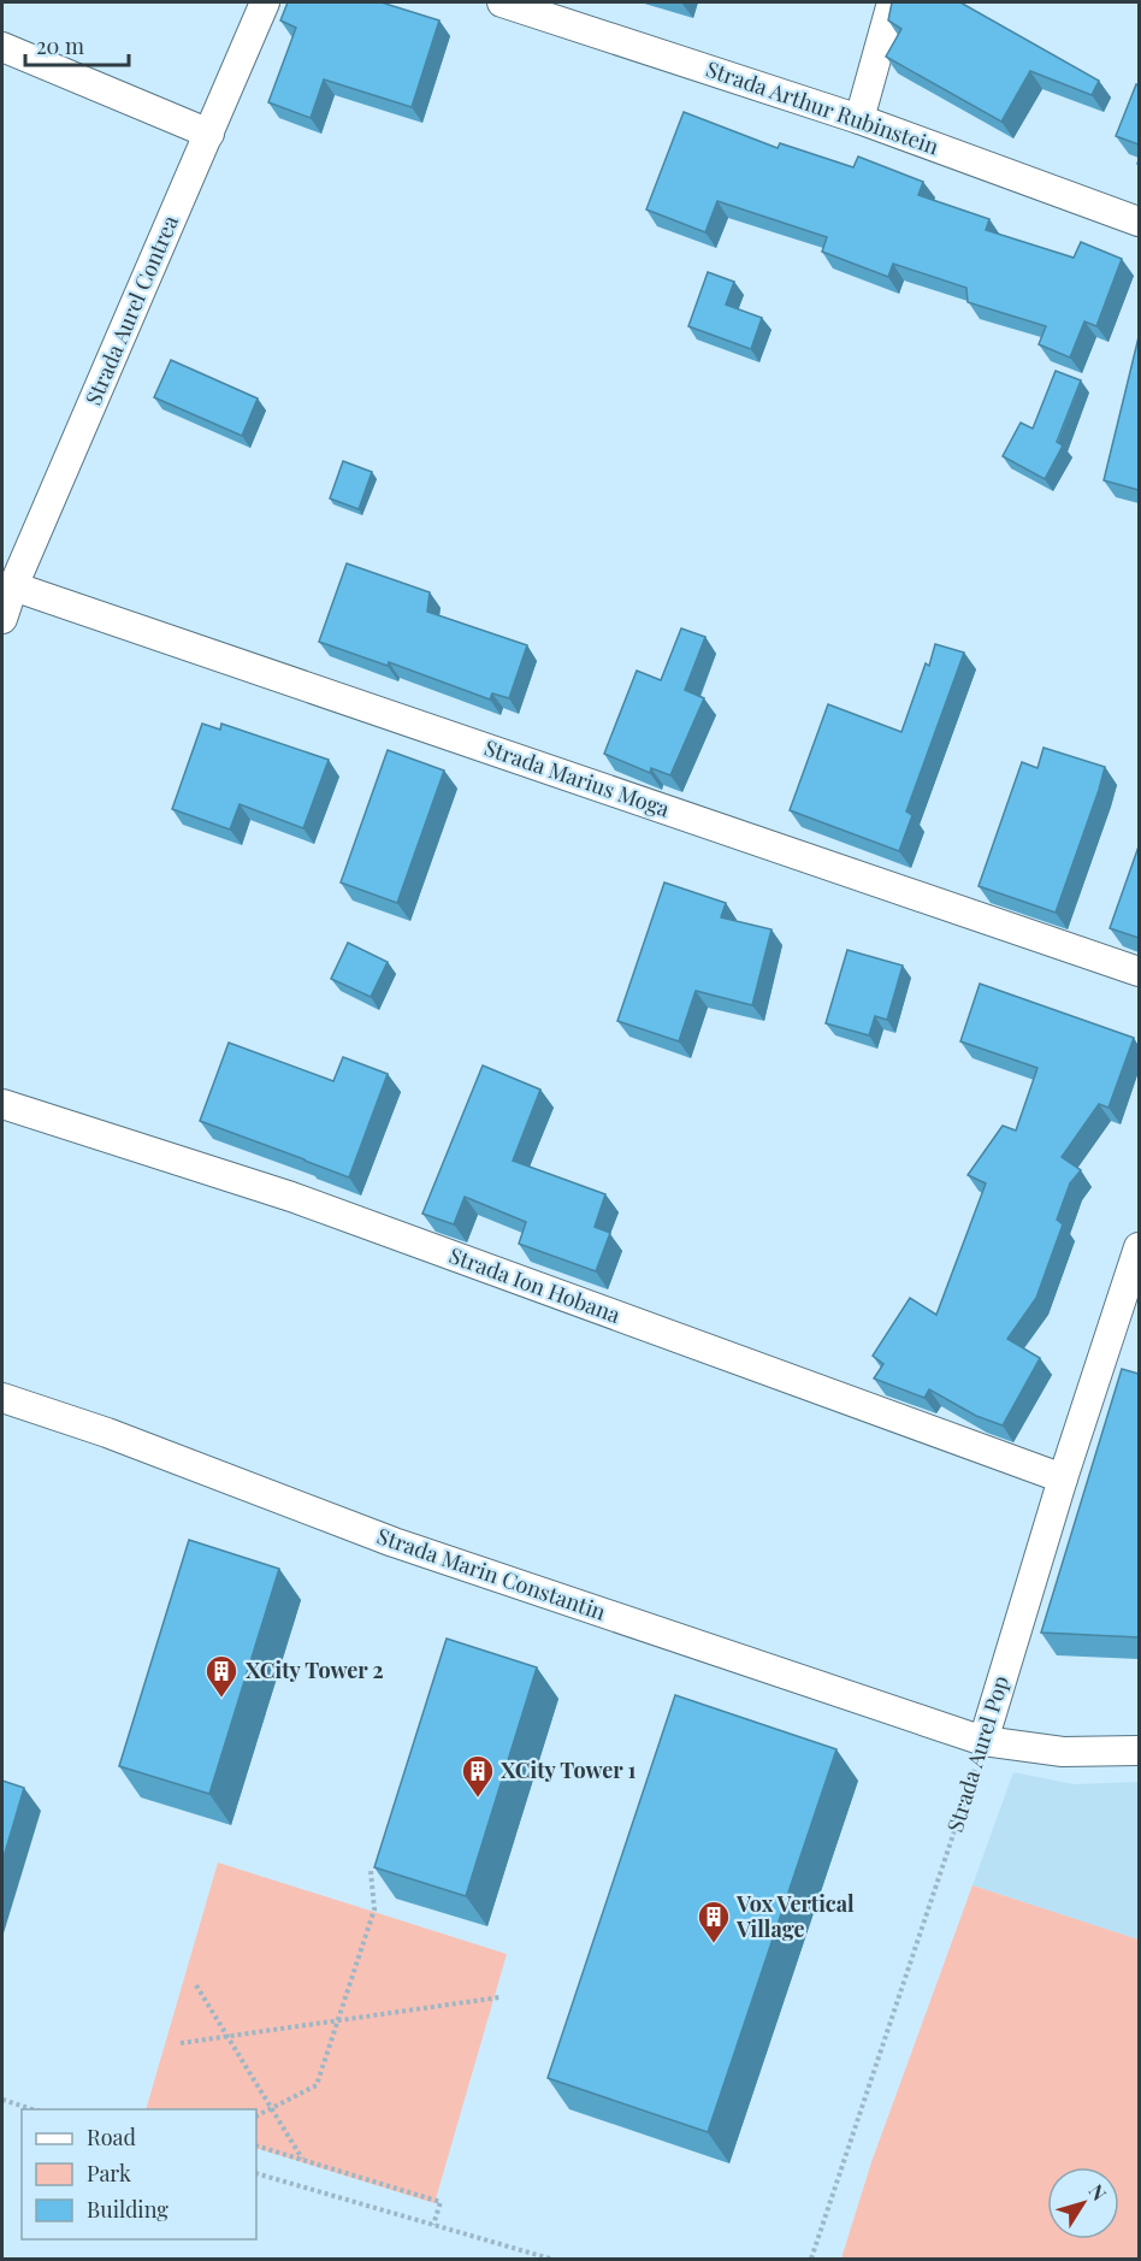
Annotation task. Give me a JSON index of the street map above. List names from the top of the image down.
{
  "streets": {
    "street": [
      "Strada Arthur Rubinstein",
      "Strada Aurel Contrea",
      "Strada Marius Moga",
      "Strada Ion Hobana",
      "Strada Marin Constantin",
      "Strada Aurel Pop"
    ]
  },
  "crossings": [
    ["Strada Aurel Contrea", "Strada Marius Moga"],
    ["Strada Ion Hobana", "Strada Aurel Pop"],
    ["Strada Marin Constantin", "Strada Aurel Pop"]
  ],
  "places": {
    "building": ["XCity Tower 2", "XCity Tower 1", "Vox Vertical Village"]
  },
  "legend": ["Road", "Park", "Building"],
  "scale_bar": "20 m",
  "north": "top right"
}
